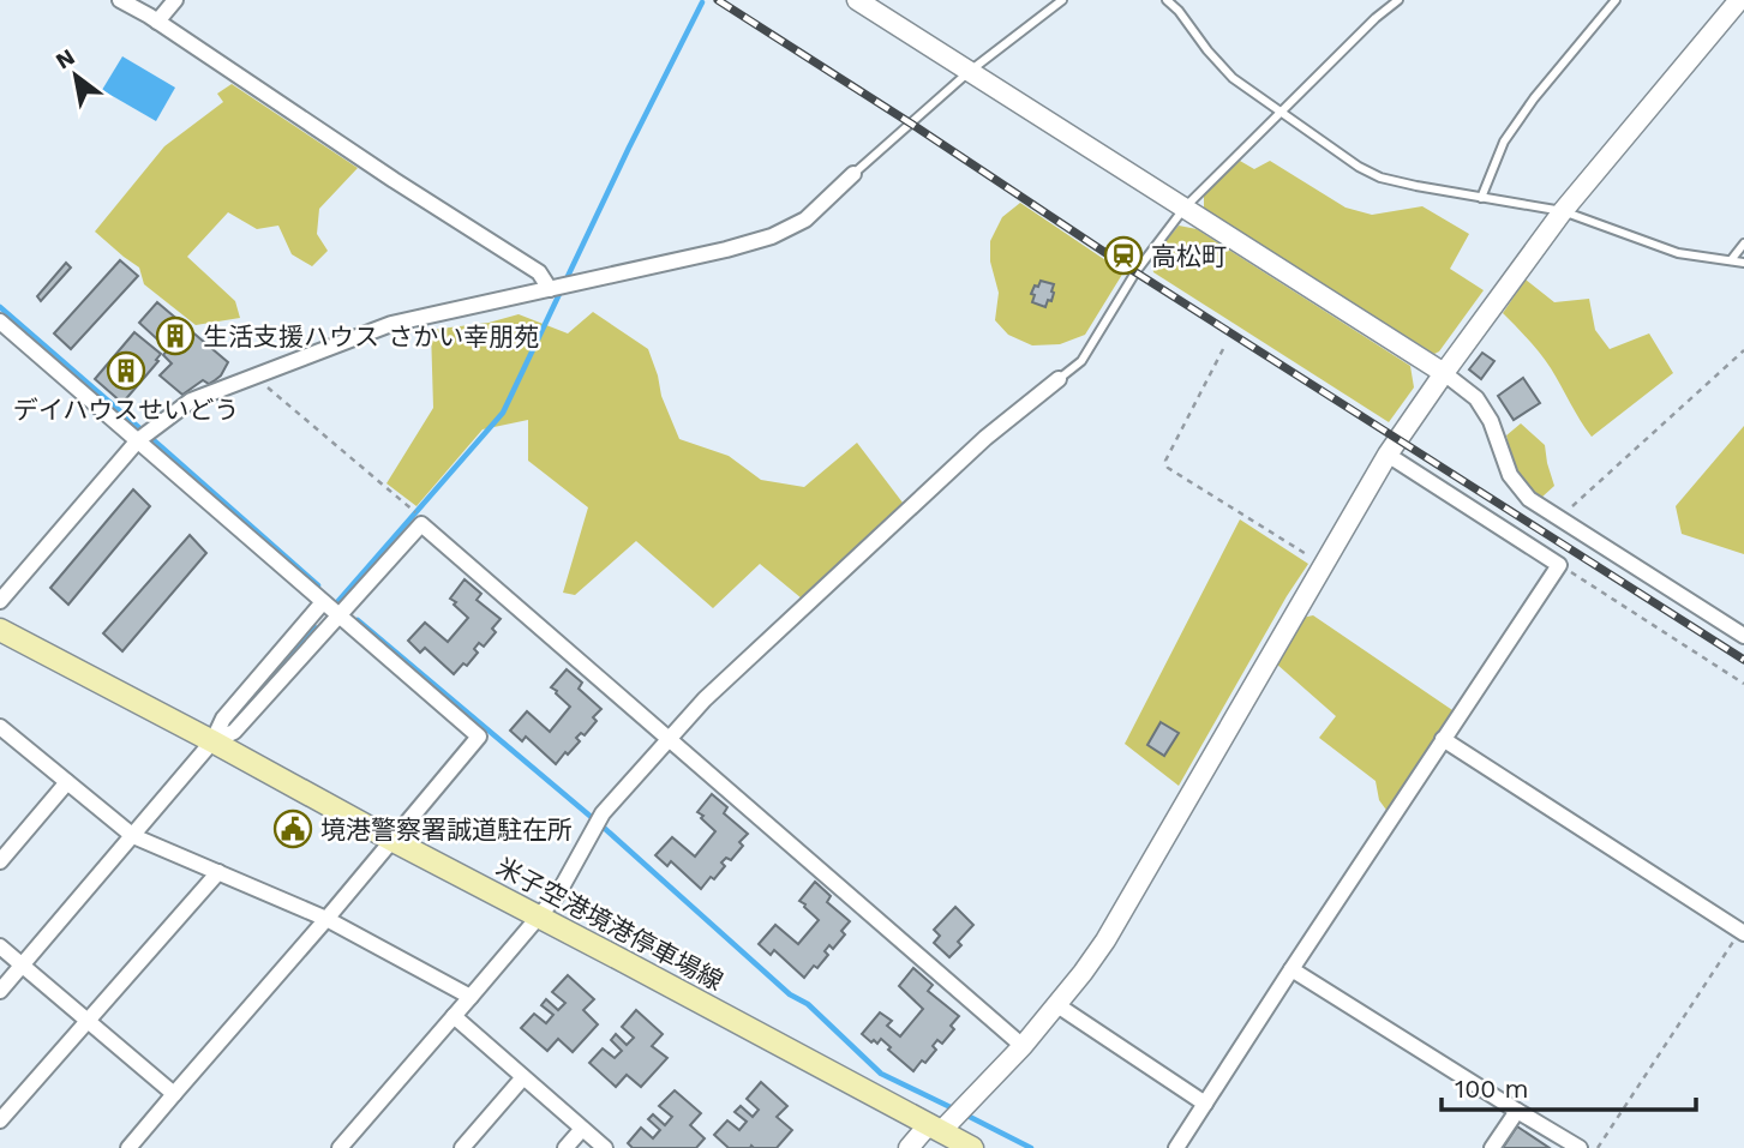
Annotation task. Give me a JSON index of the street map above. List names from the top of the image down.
{
  "streets": {
    "main road": ["米子空港境港停車場線"]
  },
  "places": {
    "station": ["高松町"],
    "building": ["生活支援ハウス さかい幸朋苑", "デイハウスせいどう"],
    "public building": ["境港警察署誠道駐在所"]
  },
  "scale_bar": "100 m",
  "north": "top left"
}
